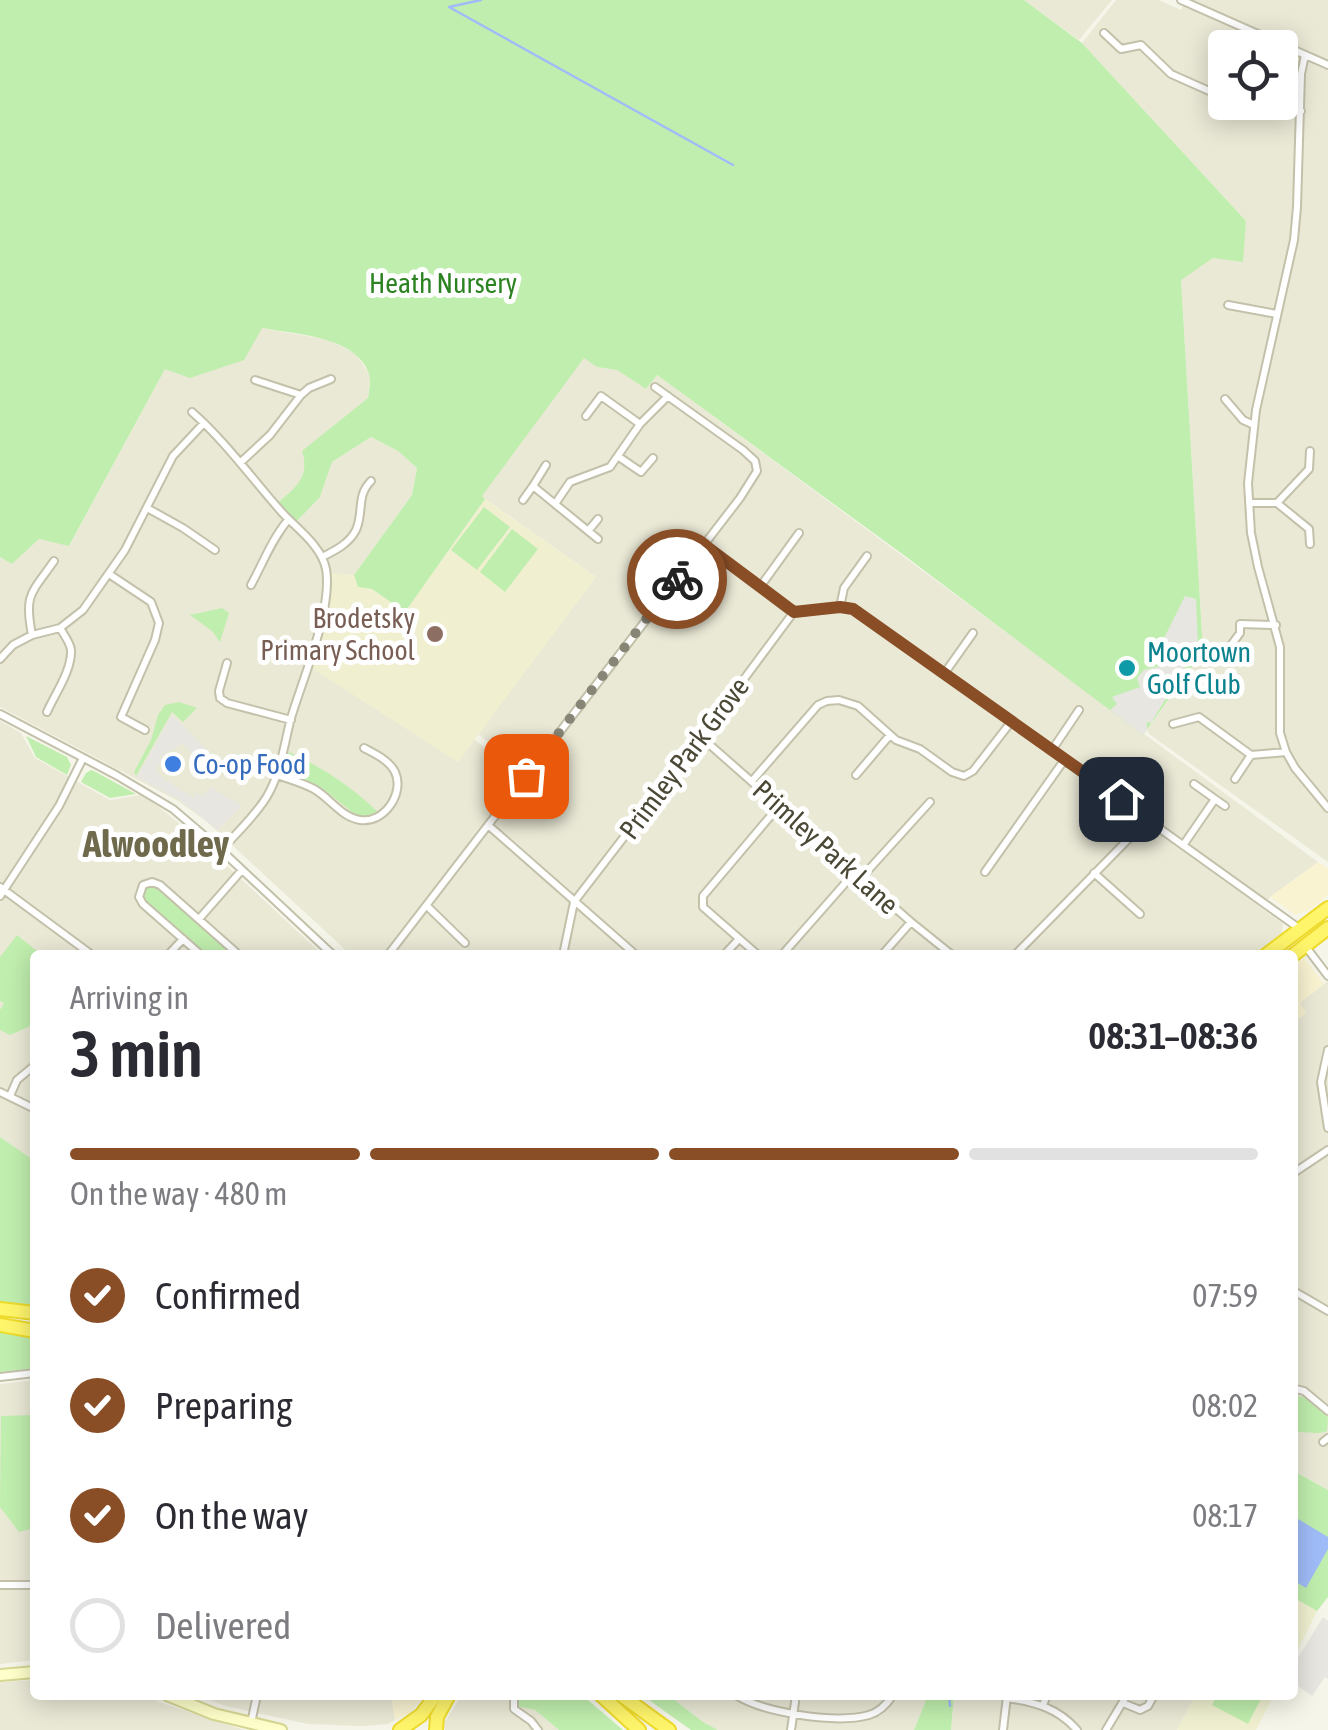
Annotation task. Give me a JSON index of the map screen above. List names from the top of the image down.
{
  "streets": {
    "street": ["Primley Park Grove", "Primley Park Lane"]
  },
  "crossings": [
    ["Primley Park Grove", "Primley Park Lane"]
  ],
  "districts": ["Alwoodley"],
  "parks": ["Heath Nursery"],
  "places": ["Brodetsky Primary School", "Moortown Golf Club", "Co-op Food"],
  "page": {
    "heading": ["3 min", "Arriving in", "08:31–08:36"],
    "bar": "On the way · 480 m",
    "list": [
      ["Confirmed", "07:59"],
      ["Preparing", "08:02"],
      ["On the way", "08:17"],
      "Delivered"
    ]
  }
}
